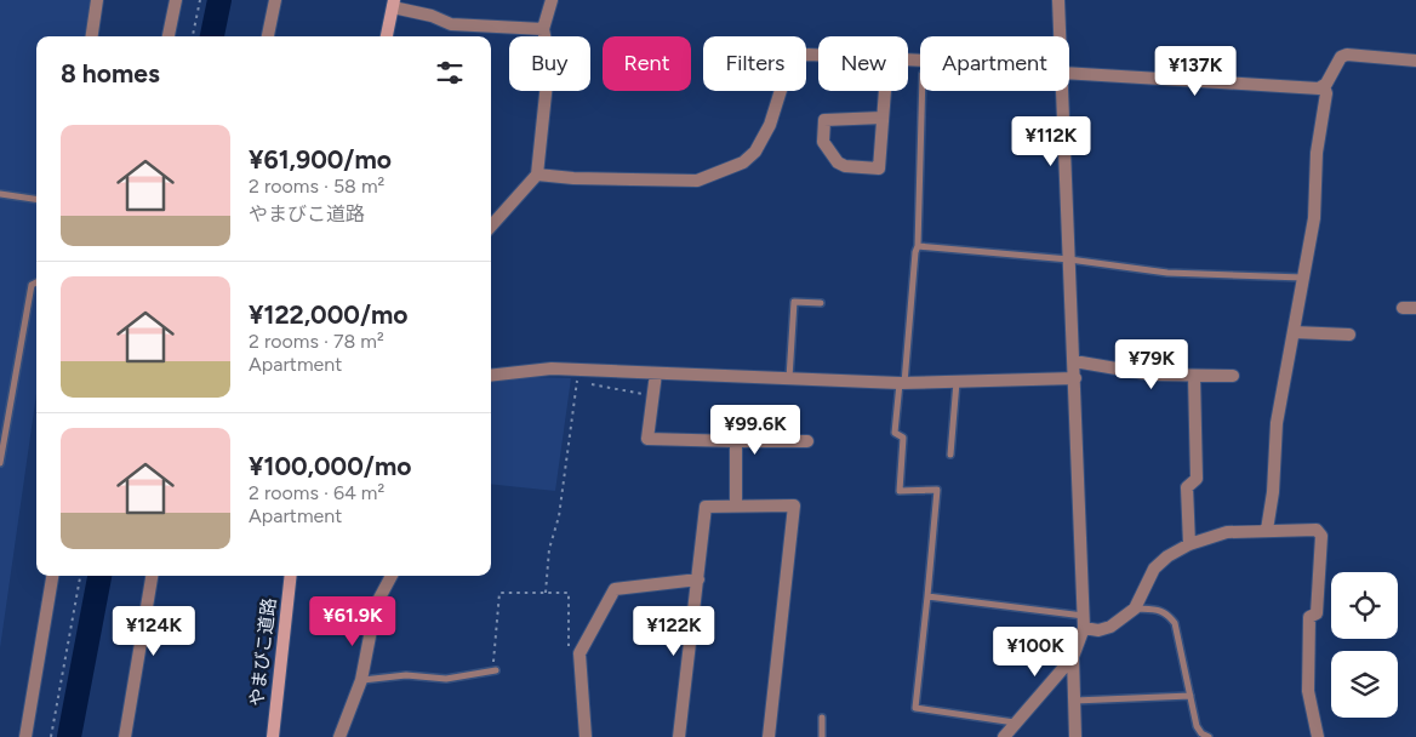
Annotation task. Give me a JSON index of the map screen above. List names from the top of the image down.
{
  "streets": {
    "street": ["やまびこ道路"]
  },
  "page": {
    "chip": [
      "Buy",
      "Rent",
      "Filters",
      "New",
      "Apartment"
    ],
    "heading": "8 homes",
    "price": [
      "¥137K",
      "¥112K",
      "¥79K",
      "¥99.6K",
      "¥61.9K",
      "¥124K",
      "¥122K",
      "¥100K"
    ],
    "list": [
      {
        "name": "¥61,900/mo",
        "note": "2 rooms · 58 m² · やまびこ道路"
      },
      {
        "name": "¥122,000/mo",
        "note": "2 rooms · 78 m² · Apartment"
      },
      {
        "name": "¥100,000/mo",
        "note": "2 rooms · 64 m² · Apartment"
      }
    ]
  }
}
